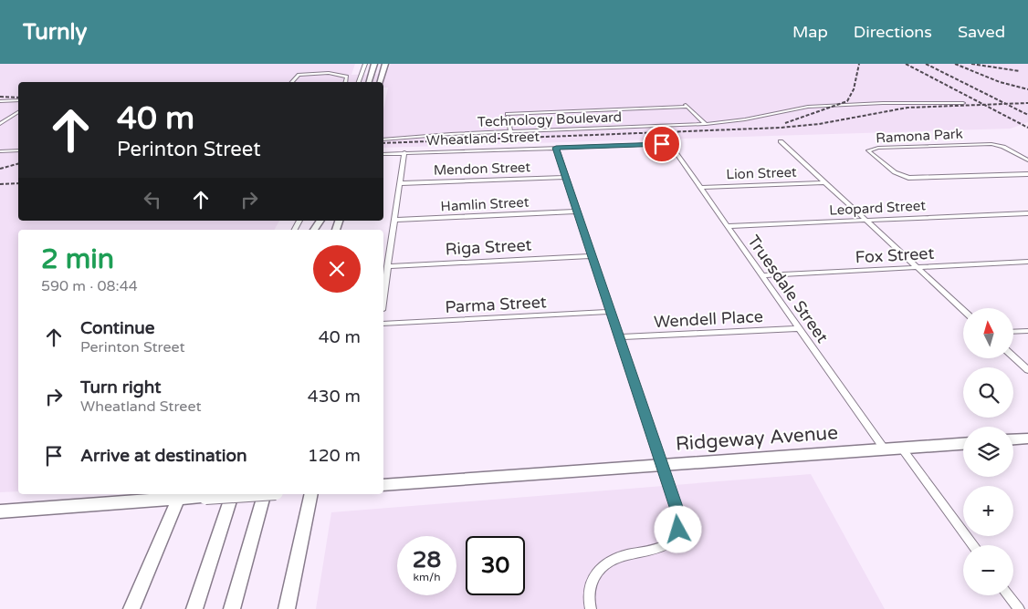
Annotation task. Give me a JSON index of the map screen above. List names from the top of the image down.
{
  "streets": {
    "main road": ["Ridgeway Avenue"],
    "street": [
      "Technology Boulevard",
      "Ramona Park",
      "Wheatland Street",
      "Mendon Street",
      "Lion Street",
      "Hamlin Street",
      "Leopard Street",
      "Riga Street",
      "Fox Street",
      "Truesdale Street",
      "Parma Street",
      "Wendell Place"
    ]
  },
  "crossings": [
    ["Wheatland Street", "Truesdale Street"],
    ["Lion Street", "Truesdale Street"],
    ["Leopard Street", "Truesdale Street"],
    ["Fox Street", "Truesdale Street"],
    ["Truesdale Street", "Wendell Place"],
    ["Truesdale Street", "Ridgeway Avenue"]
  ],
  "north": "top",
  "page": {
    "header": "Turnly",
    "nav": ["Map", "Directions", "Saved"],
    "turn": ["40 m", "Perinton Street"],
    "heading": ["2 min", "590 m · 08:44"],
    "list": [
      {
        "name": "Continue",
        "note": "Perinton Street",
        "value": "40 m"
      },
      {
        "name": "Turn right",
        "note": "Wheatland Street",
        "value": "430 m"
      },
      {
        "name": "Arrive at destination",
        "value": "120 m"
      }
    ],
    "map_buttons": ["+", "−"],
    "speed": "28 km/h",
    "limit": "30"
  }
}
